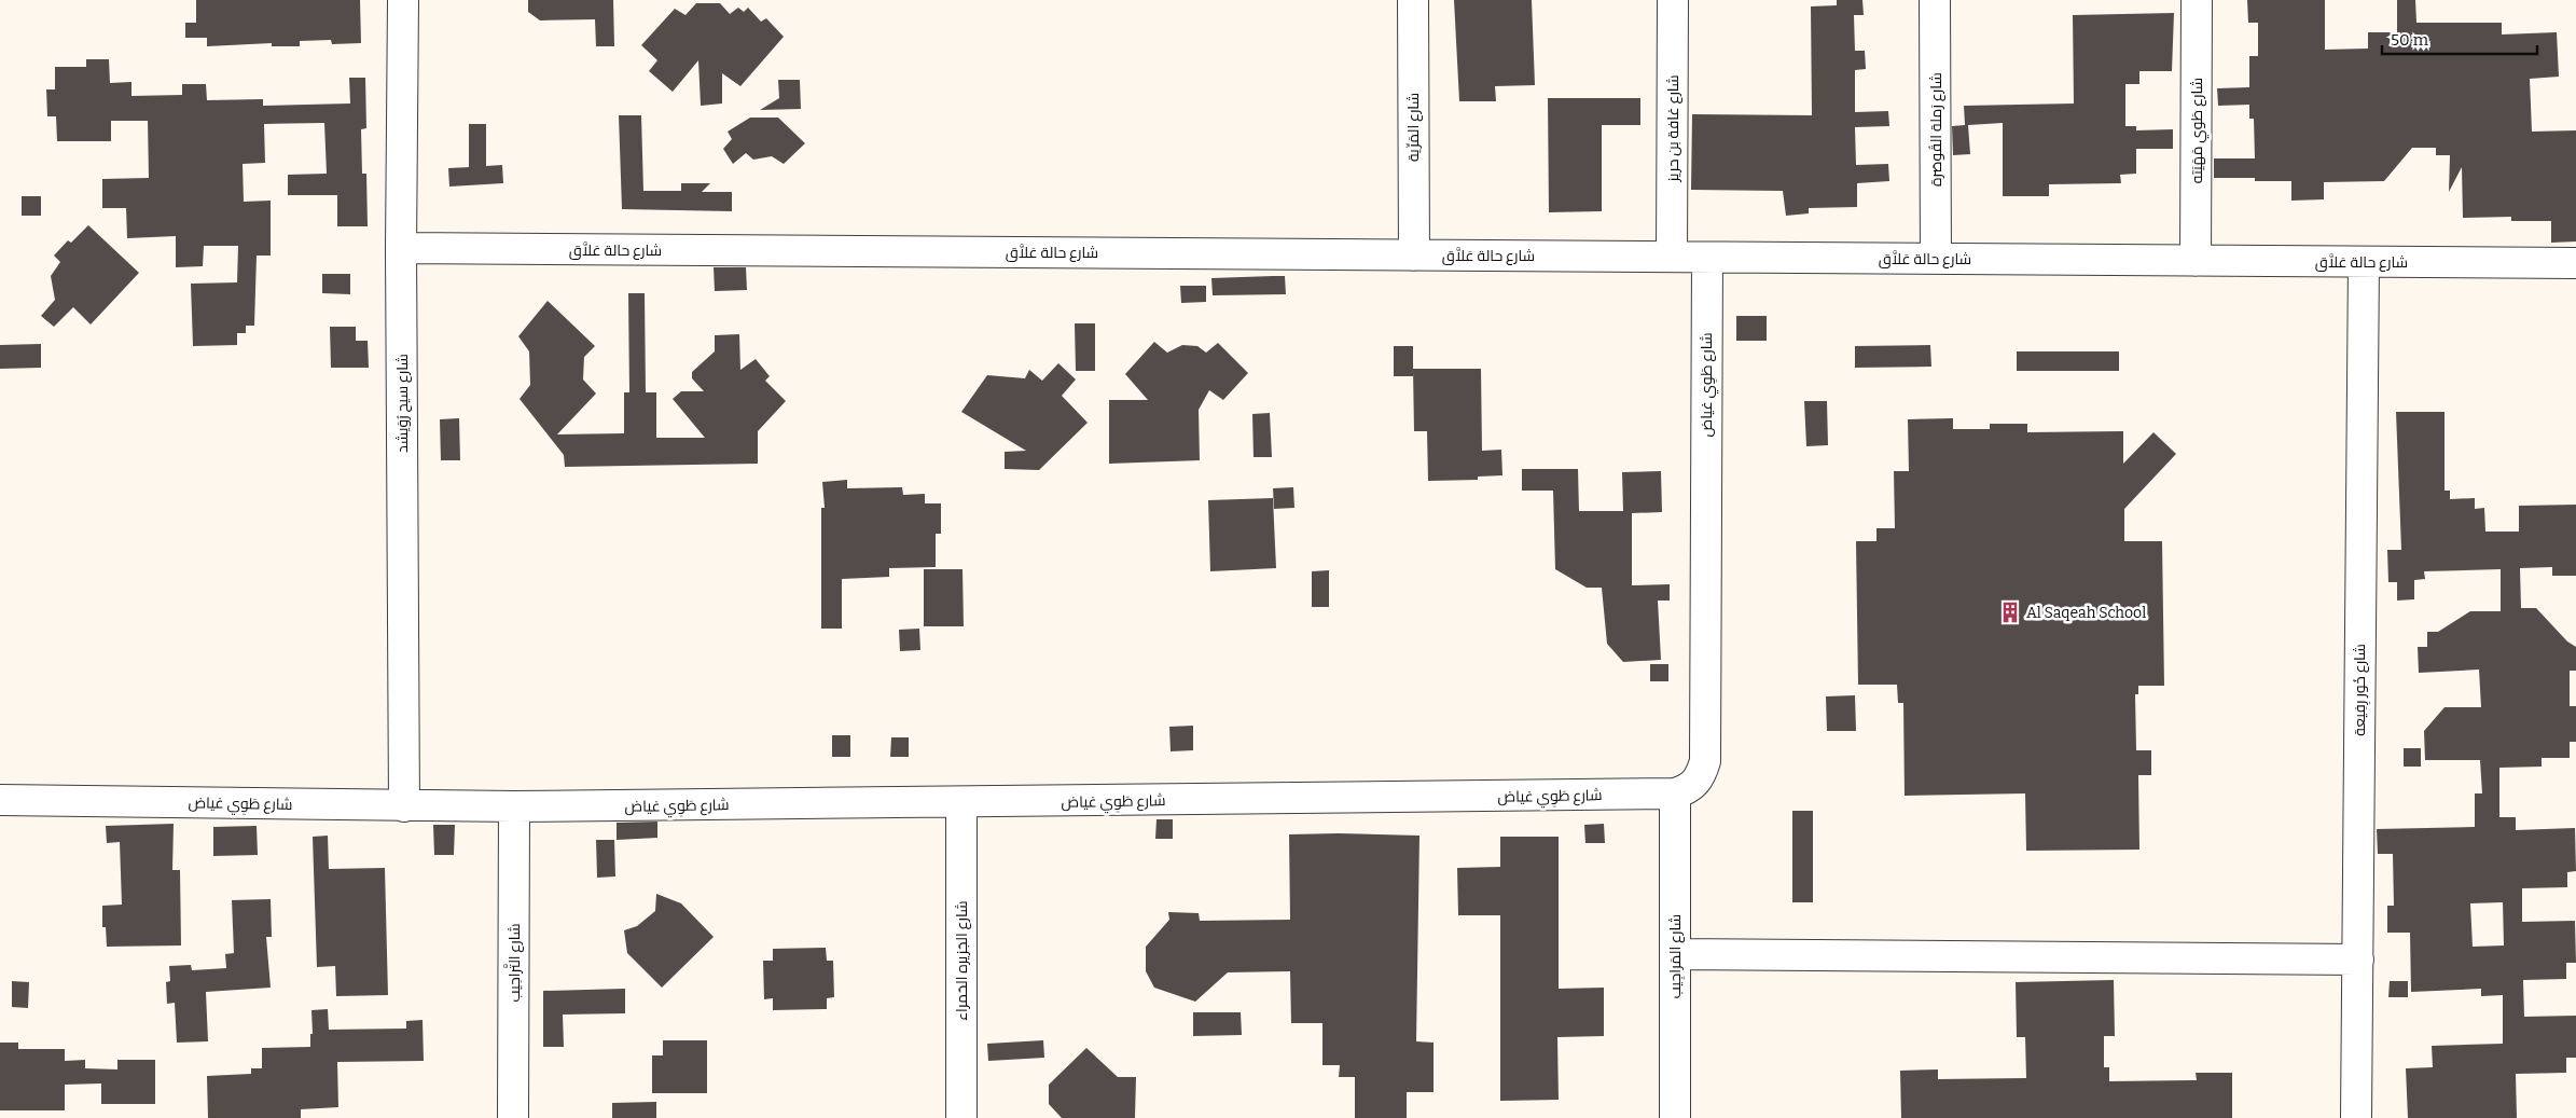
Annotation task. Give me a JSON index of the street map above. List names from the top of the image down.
{
  "streets": {
    "street": [
      "شارع المَرِّية",
      "شارع غافة بن حريز",
      "شارع رَملة القُوصَرة",
      "شارع طَوي مَهَيَته",
      "شارع حالة عَلاَّق",
      "شارع طَوِي غياض",
      "شارع سيح رُوَيشد",
      "شارع خُور رِفِيعة",
      "شارع المَراجِيب",
      "شارع الجَزيره الحَمراء",
      "شارع التَّراحِيب"
    ]
  },
  "crossings": [
    ["شارع المَرِّية", "شارع حالة عَلاَّق"],
    ["شارع غافة بن حريز", "شارع حالة عَلاَّق"],
    ["شارع رَملة القُوصَرة", "شارع حالة عَلاَّق"],
    ["شارع طَوي مَهَيَته", "شارع حالة عَلاَّق"],
    ["شارع حالة عَلاَّق", "شارع طَوِي غياض"],
    ["شارع حالة عَلاَّق", "شارع سيح رُوَيشد"],
    ["شارع حالة عَلاَّق", "شارع خُور رِفِيعة"],
    ["شارع طَوِي غياض", "شارع سيح رُوَيشد"],
    ["شارع طَوِي غياض", "شارع المَراجِيب"],
    ["شارع طَوِي غياض", "شارع الجَزيره الحَمراء"],
    ["شارع طَوِي غياض", "شارع التَّراحِيب"]
  ],
  "places": {
    "building": ["Al Saqeah School"]
  },
  "scale_bar": "50 m"
}
